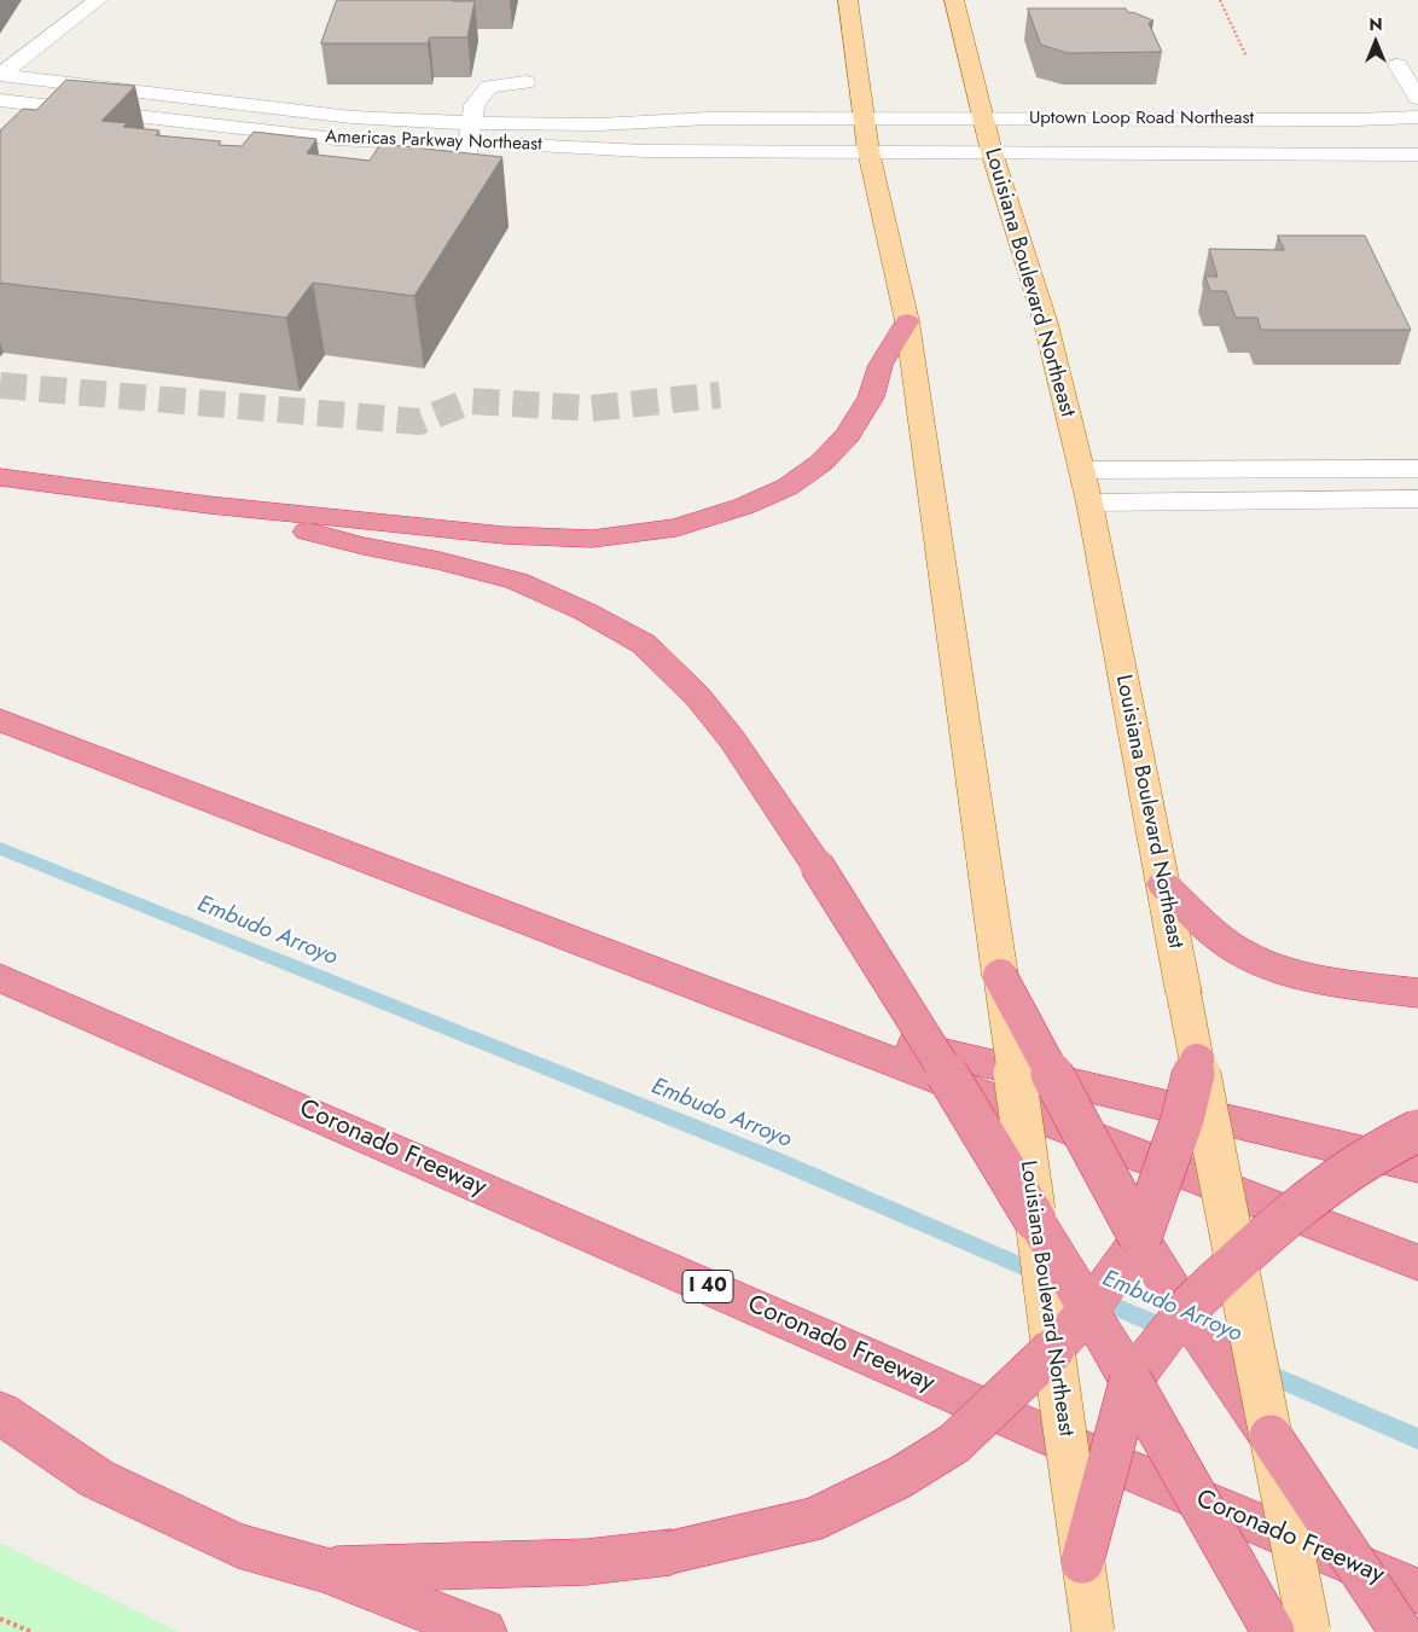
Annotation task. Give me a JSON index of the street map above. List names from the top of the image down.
{
  "streets": {
    "highway": ["Coronado Freeway", "I 40"],
    "main road": ["Louisiana Boulevard Northeast"],
    "street": ["Uptown Loop Road Northeast", "Americas Parkway Northeast"]
  },
  "crossings": [
    ["Uptown Loop Road Northeast", "Americas Parkway Northeast"],
    ["Uptown Loop Road Northeast", "Louisiana Boulevard Northeast"],
    ["Americas Parkway Northeast", "Louisiana Boulevard Northeast"]
  ],
  "water": ["Embudo Arroyo"],
  "north": "top"
}
